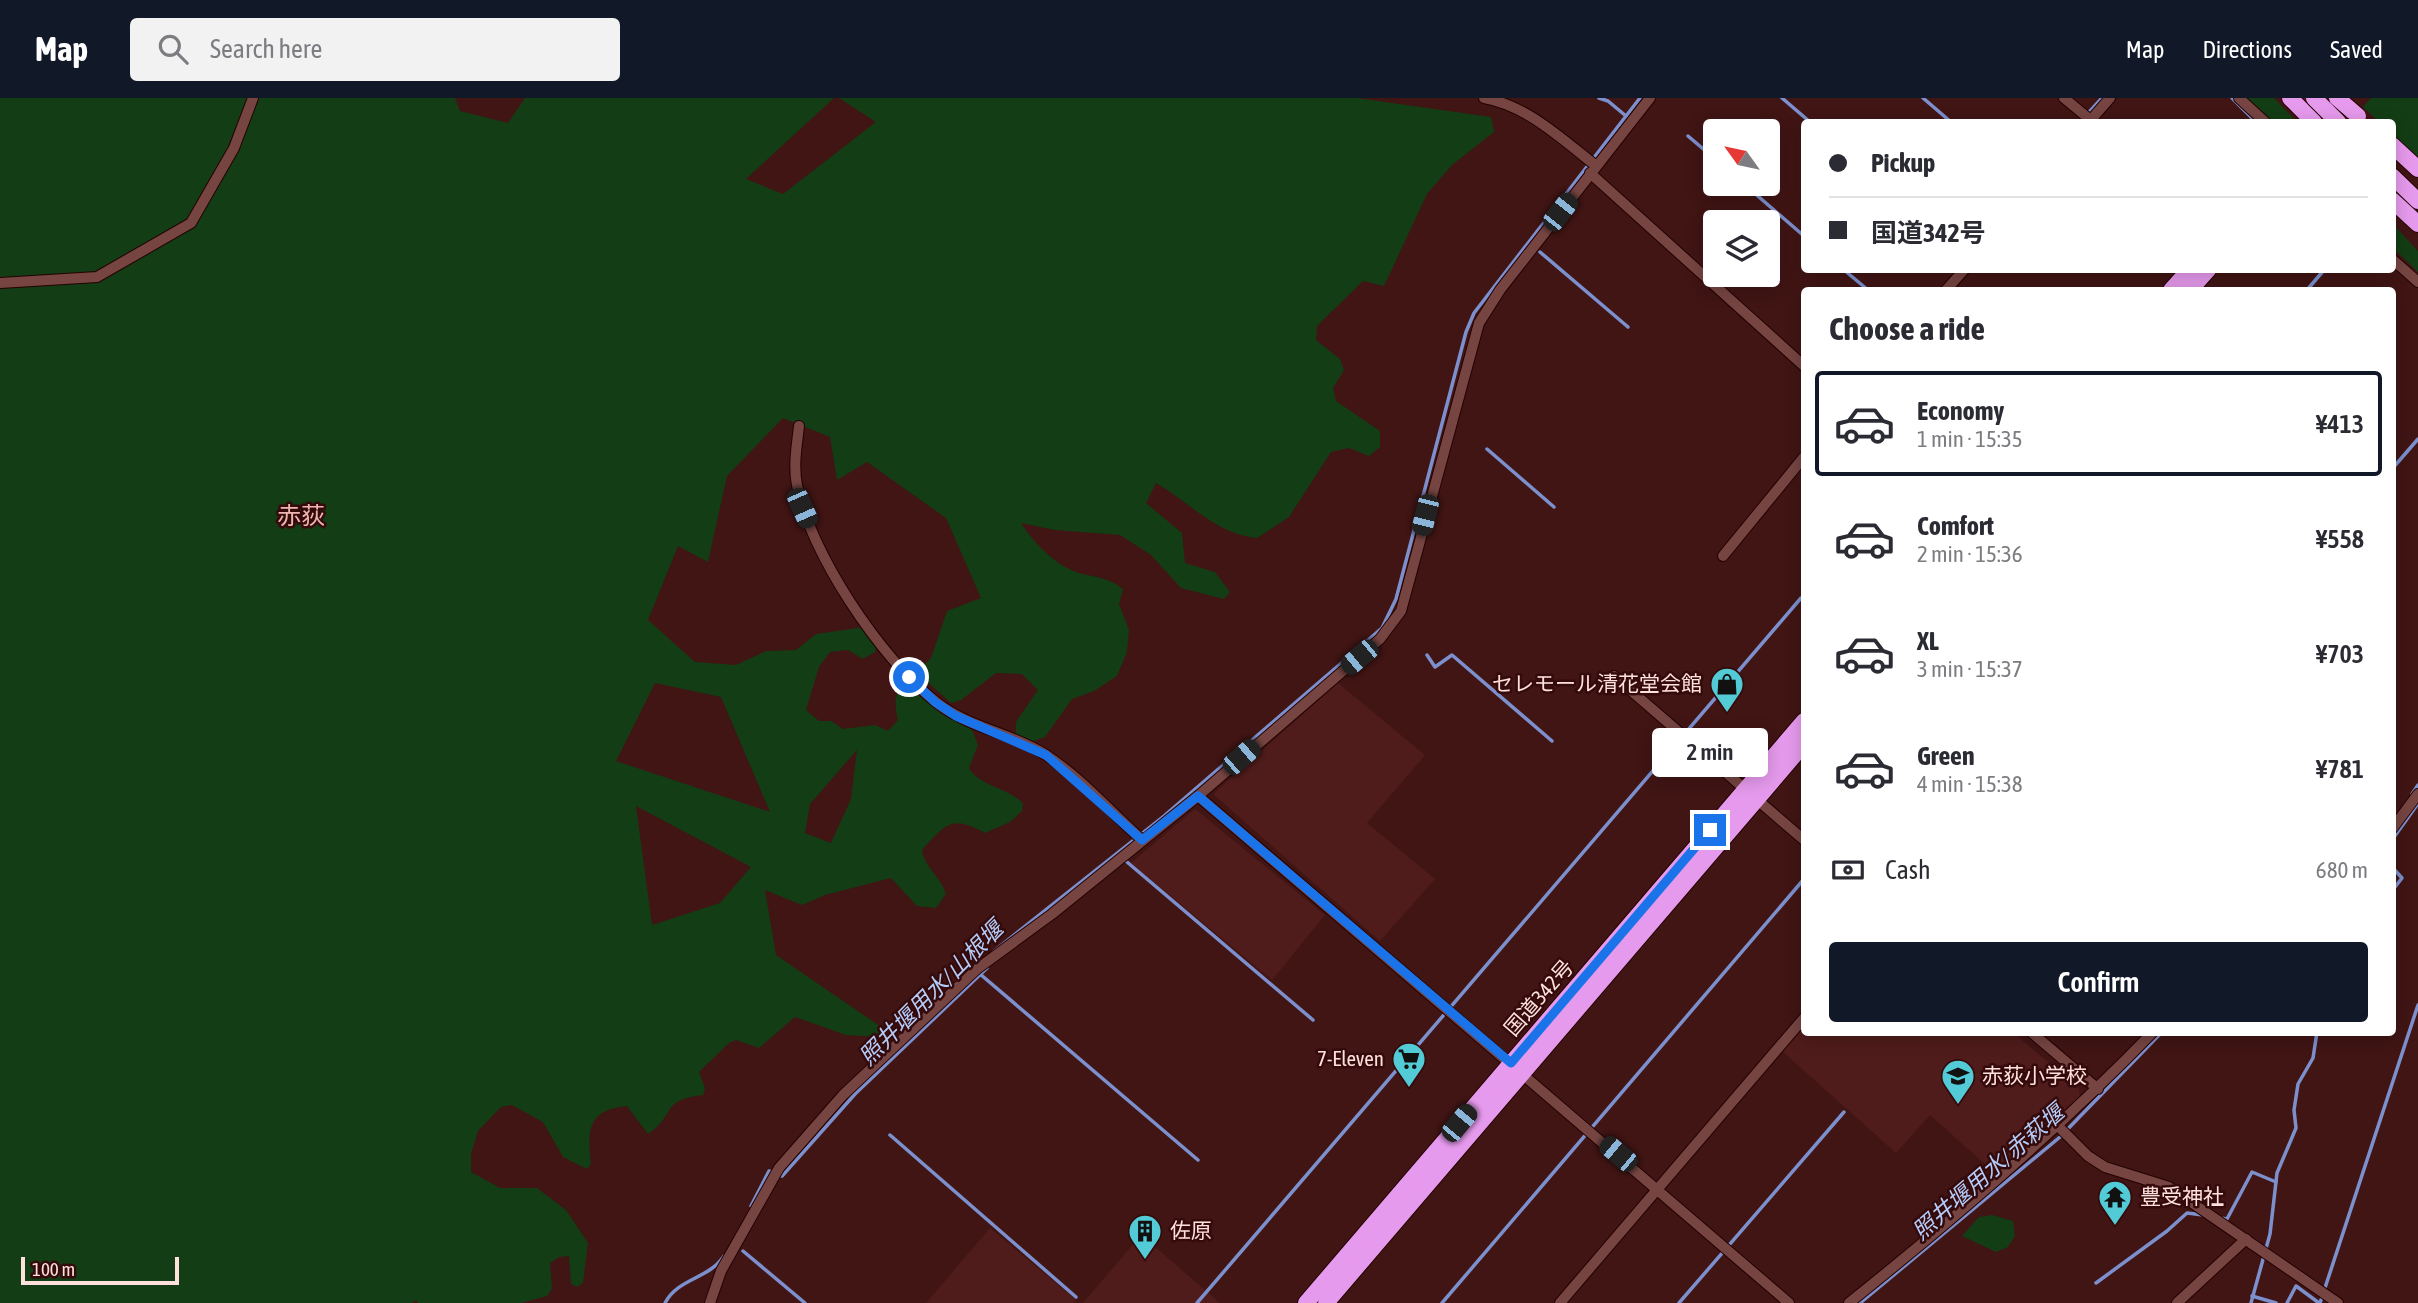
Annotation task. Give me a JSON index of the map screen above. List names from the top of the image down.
{
  "streets": {
    "highway": ["国道342号"]
  },
  "districts": ["赤荻"],
  "water": ["照井堰用水/山根堰", "照井堰用水/赤萩堰"],
  "places": {
    "shop": ["セレモール清花堂会館"],
    "supermarket": ["7-Eleven"],
    "school or university": ["赤荻小学校"],
    "temple": ["豊受神社"],
    "building": ["佐原"]
  },
  "scale_bar": "100 m",
  "north": "top left",
  "page": {
    "header": "Map",
    "search": "Search here",
    "nav": ["Map", "Directions", "Saved"],
    "banner": ["Pickup", "国道342号"],
    "heading": "Choose a ride",
    "list": [
      {
        "name": "Economy",
        "note": "1 min · 15:35",
        "value": "¥413"
      },
      {
        "name": "Comfort",
        "note": "2 min · 15:36",
        "value": "¥558"
      },
      {
        "name": "XL",
        "note": "3 min · 15:37",
        "value": "¥703"
      },
      {
        "name": "Green",
        "note": "4 min · 15:38",
        "value": "¥781"
      }
    ],
    "bubble": "2 min",
    "pay": ["Cash", "680 m"],
    "buttons": "Confirm",
    "scale": "100 m"
  }
}
